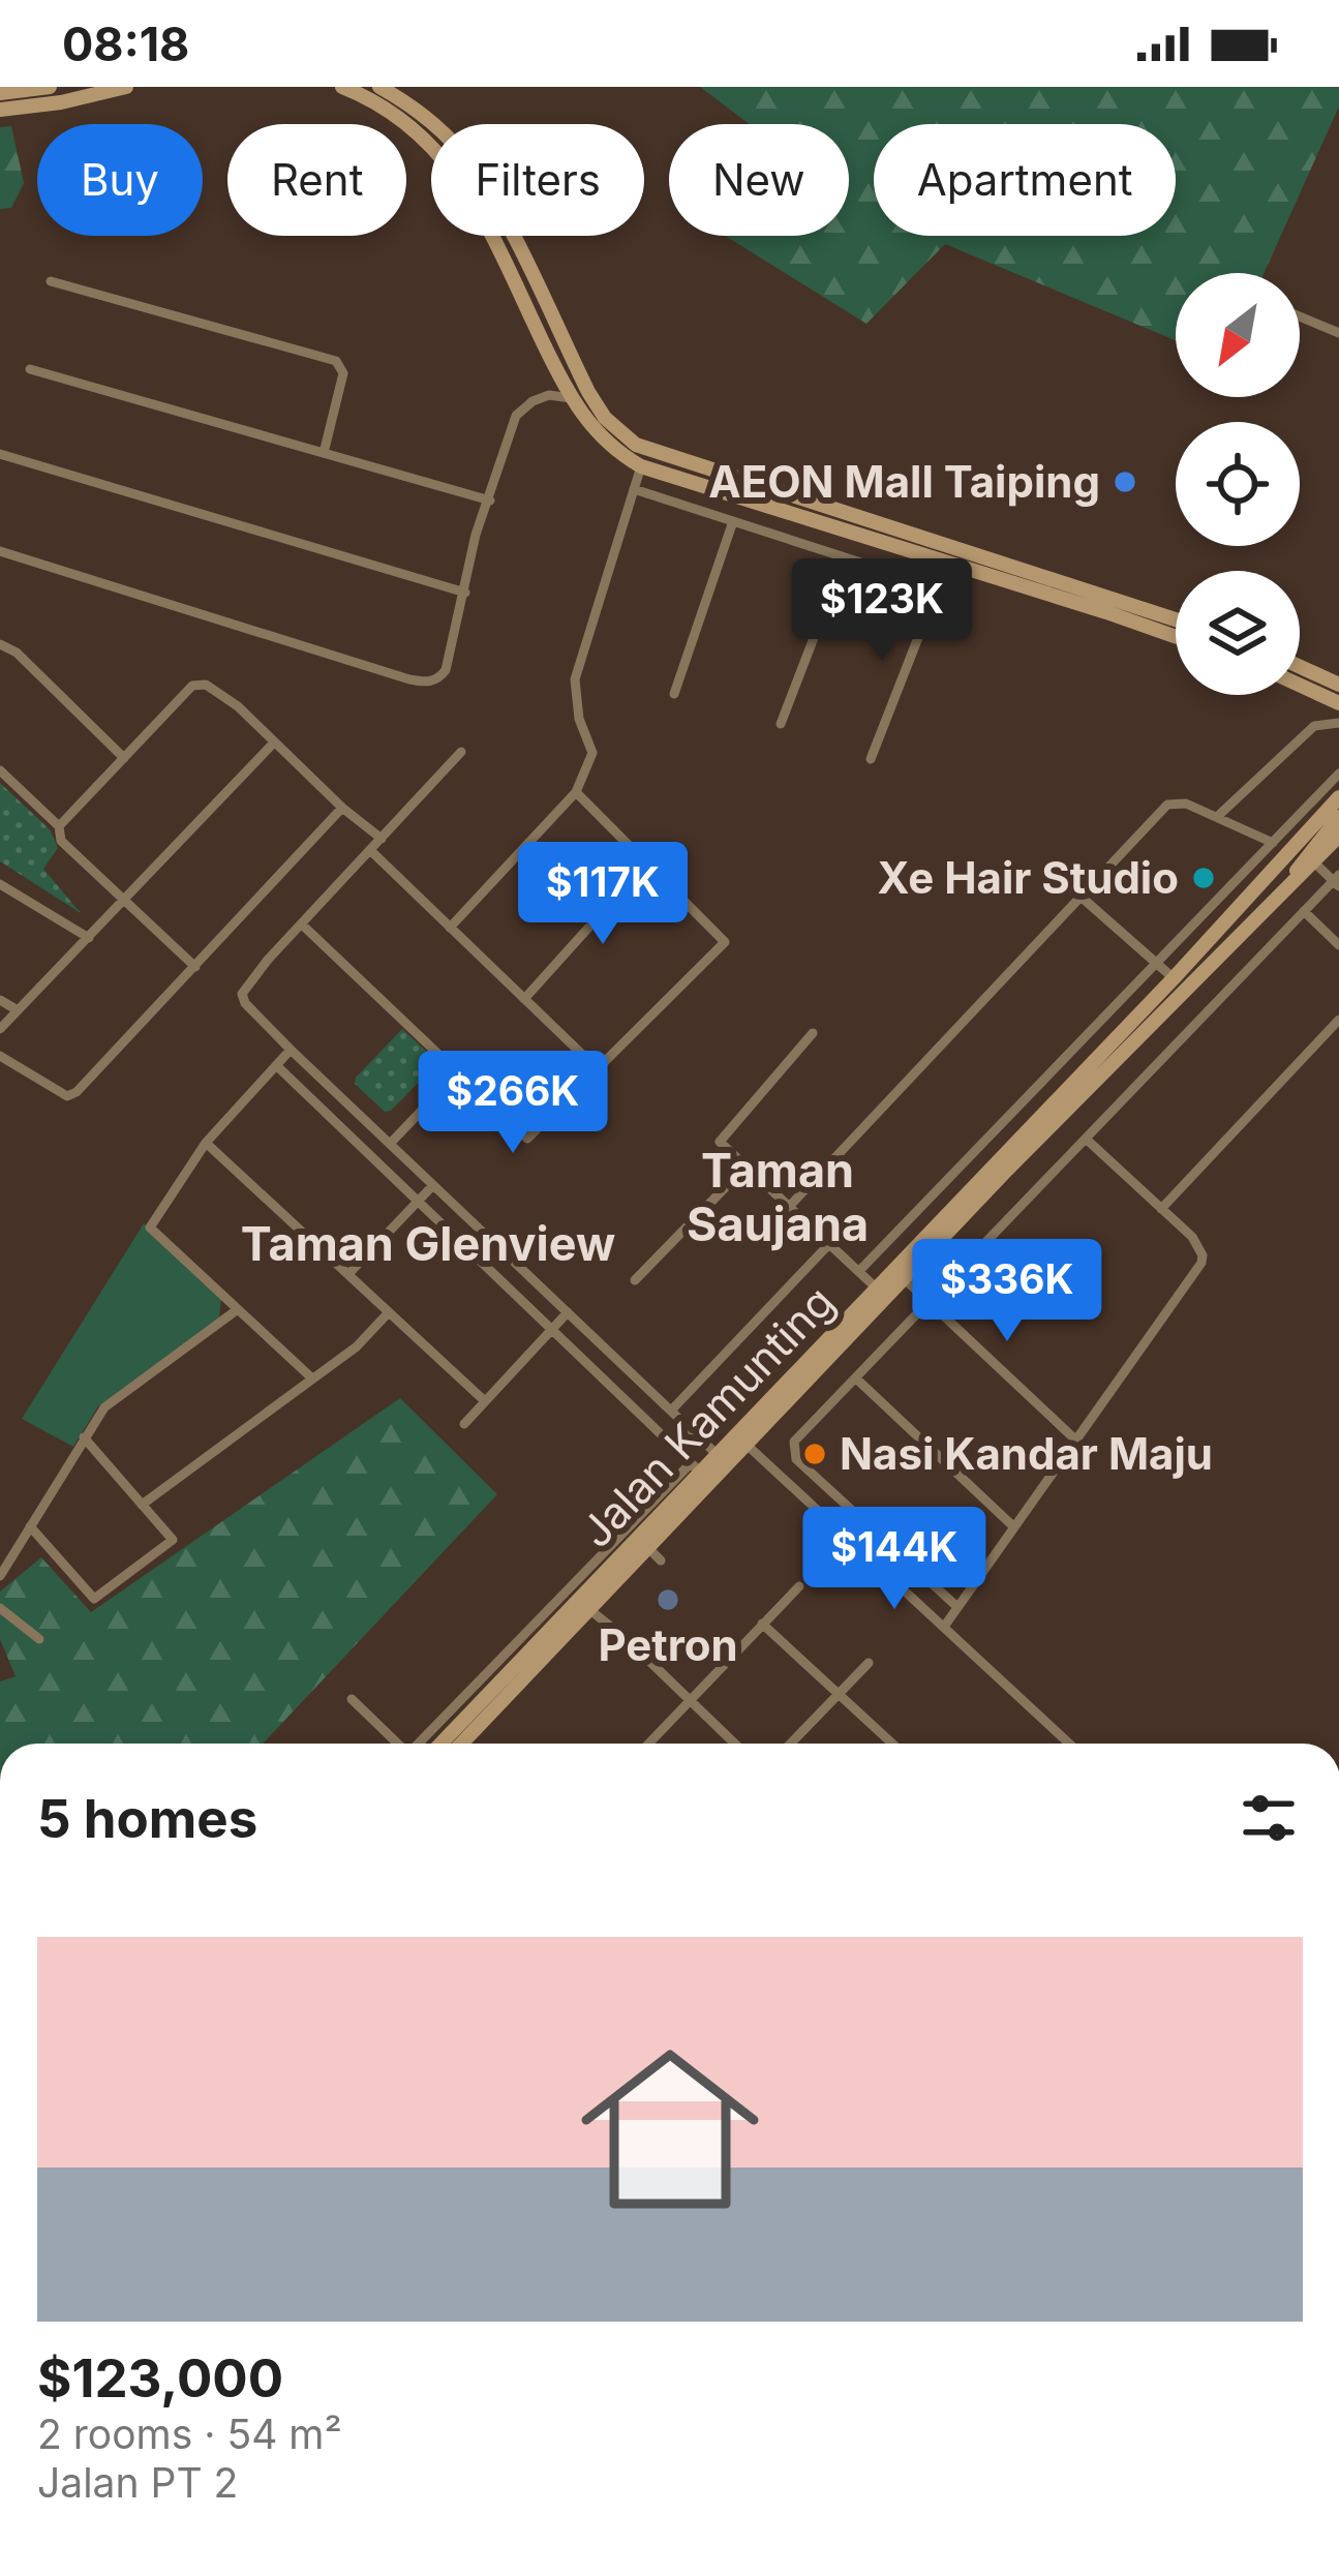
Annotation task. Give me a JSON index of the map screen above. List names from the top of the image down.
{
  "streets": {
    "main road": ["Jalan Kamunting"]
  },
  "districts": ["Taman Saujana", "Taman Glenview"],
  "places": [
    "AEON Mall Taiping",
    "Xe Hair Studio",
    "Nasi Kandar Maju",
    "Petron"
  ],
  "north": "bottom left",
  "page": {
    "status": "08:18",
    "chip": [
      "Buy",
      "Rent",
      "Filters",
      "New",
      "Apartment"
    ],
    "price": [
      "$123K",
      "$117K",
      "$266K",
      "$336K",
      "$144K"
    ],
    "heading": "5 homes",
    "list": [
      {
        "name": "$123,000",
        "note": "2 rooms · 54 m² · Jalan PT 2"
      }
    ]
  }
}
